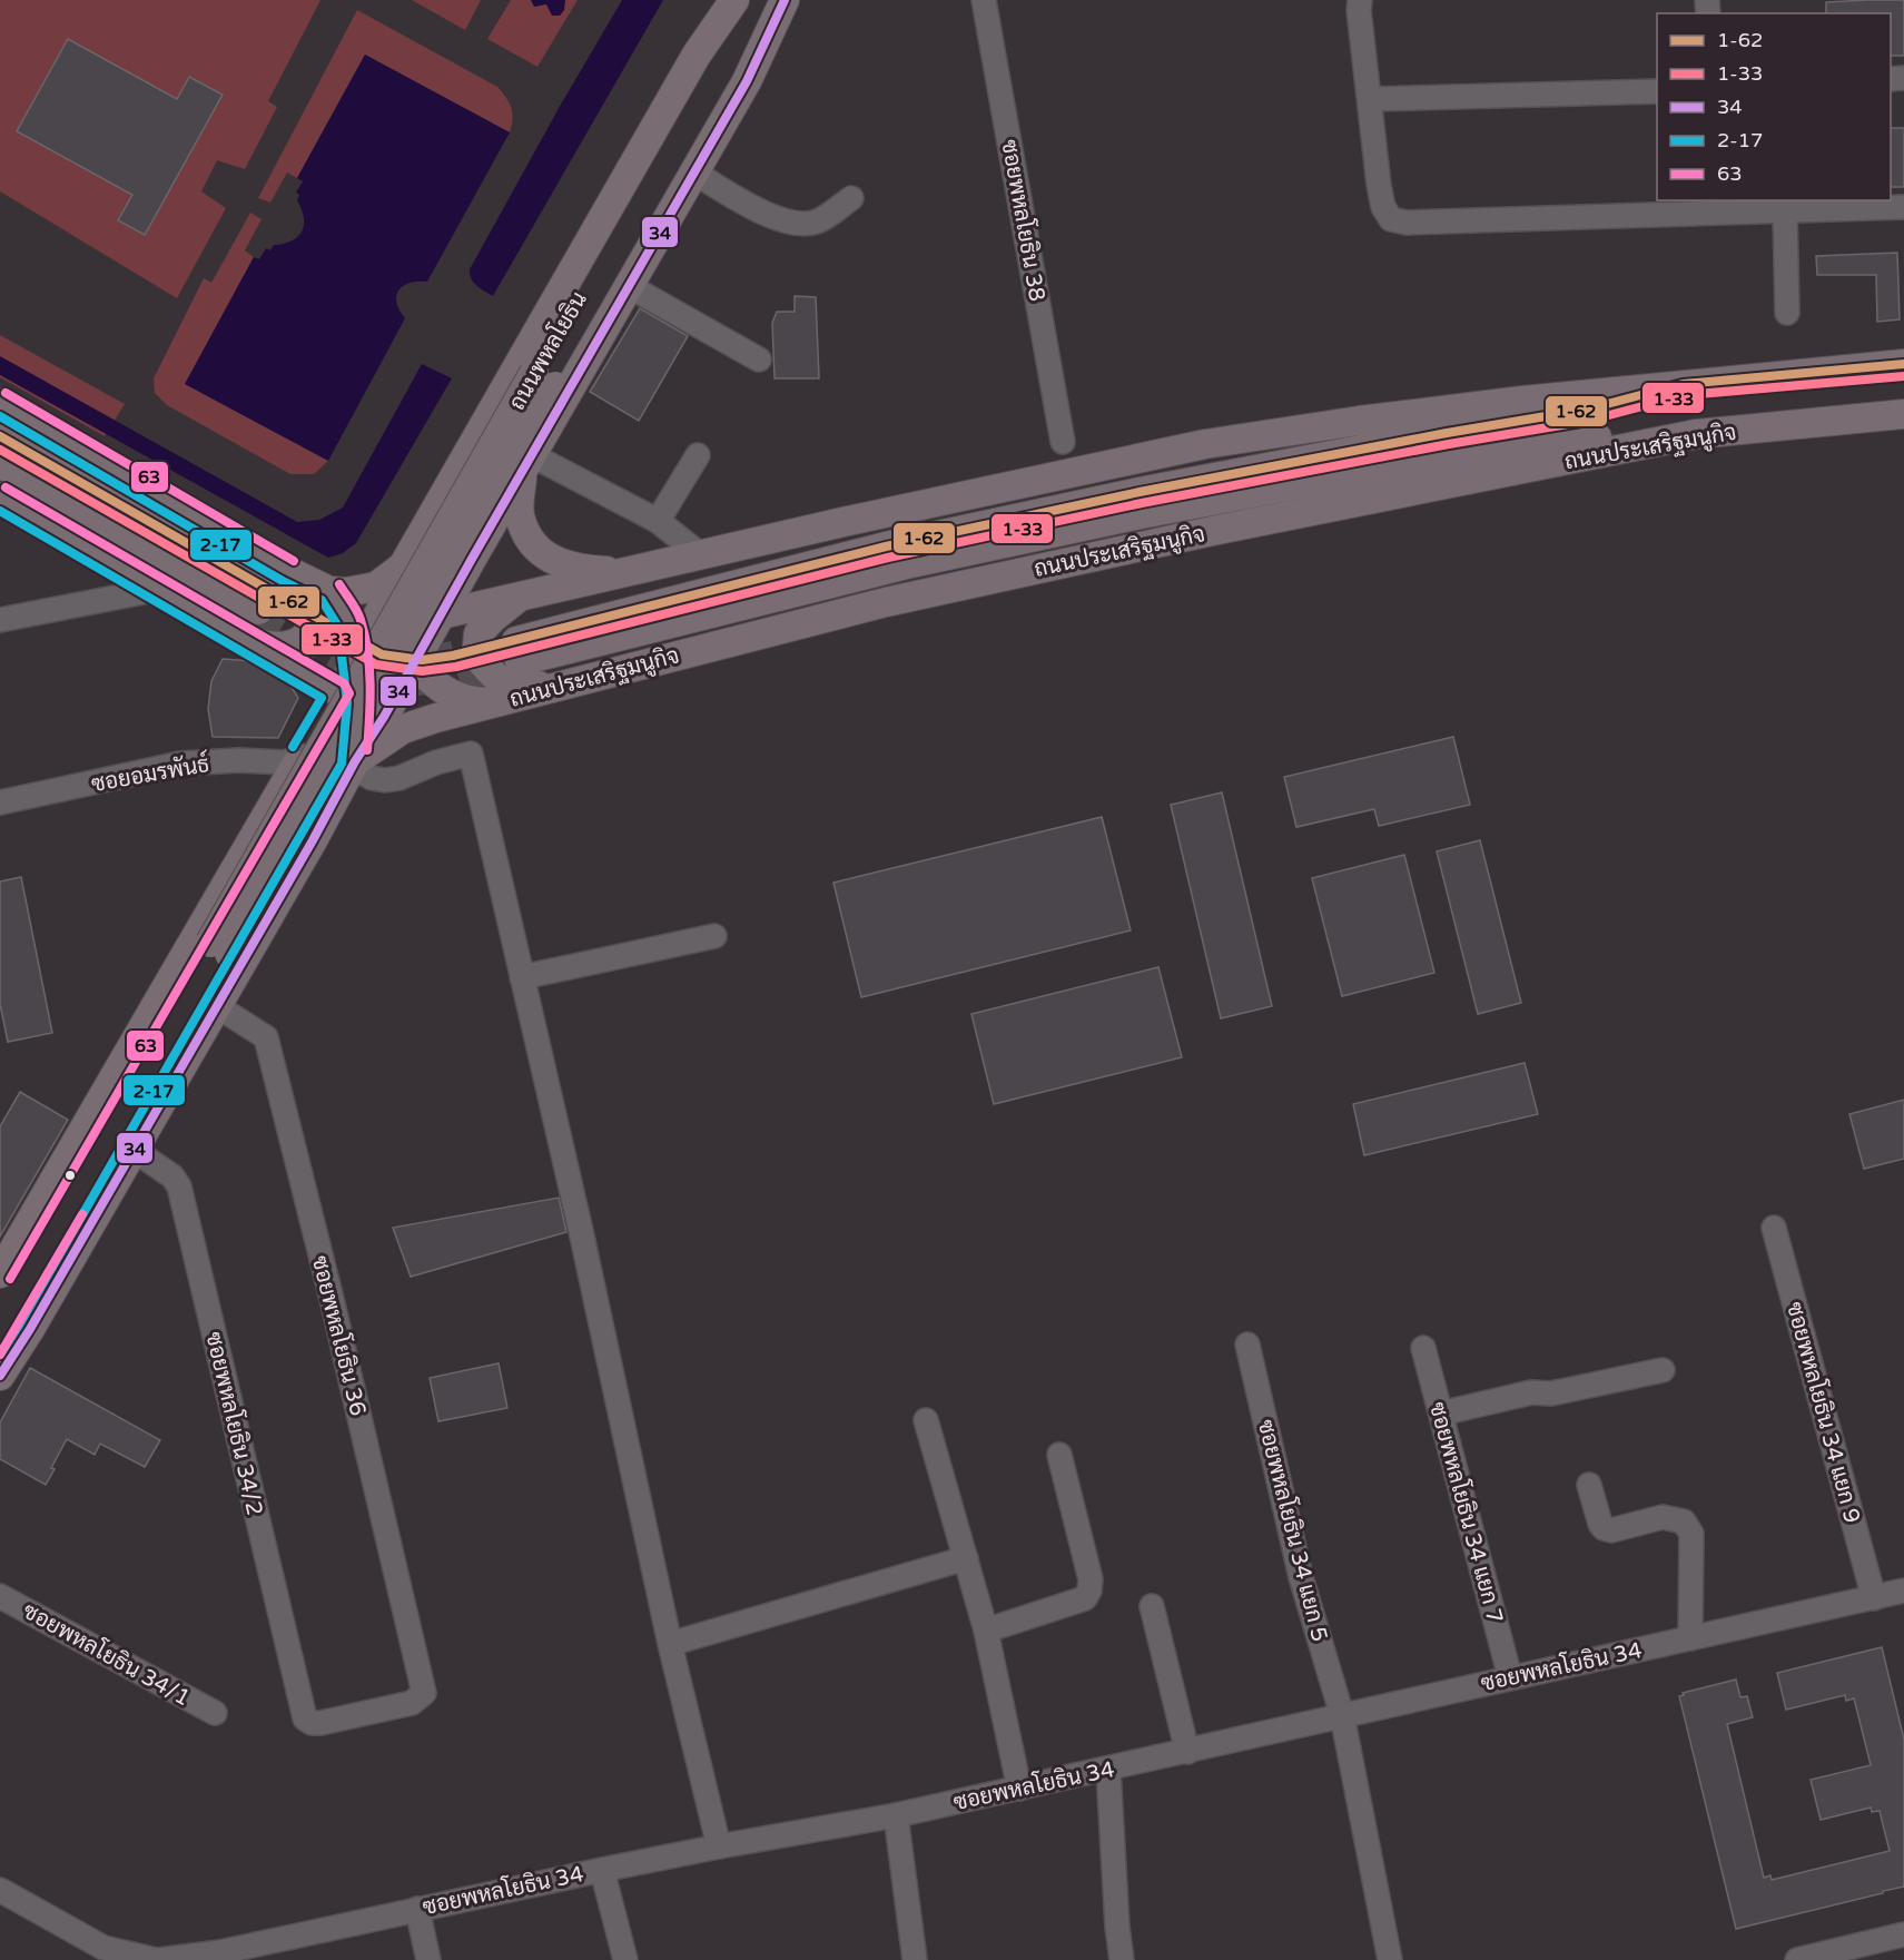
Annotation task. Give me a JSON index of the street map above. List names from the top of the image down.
{
  "streets": {
    "main road": ["ถนนพหลโยธิน", "ถนนประเสริฐมนูกิจ"],
    "street": [
      "ซอยพหลโยธิน 38",
      "ซอยอมรพันธ์",
      "ซอยพหลโยธิน 36",
      "ซอยพหลโยธิน 34 แยก 9",
      "ซอยพหลโยธิน 34/2",
      "ซอยพหลโยธิน 34 แยก 7",
      "ซอยพหลโยธิน 34 แยก 5",
      "ซอยพหลโยธิน 34/1",
      "ซอยพหลโยธิน 34"
    ]
  },
  "crossings": [
    ["ถนนพหลโยธิน", "ถนนประเสริฐมนูกิจ"],
    ["ถนนพหลโยธิน", "ซอยอมรพันธ์"],
    ["ถนนพหลโยธิน", "ซอยพหลโยธิน 36"],
    ["ถนนพหลโยธิน", "ซอยพหลโยธิน 34/2"],
    ["ซอยพหลโยธิน 36", "ซอยพหลโยธิน 34/2"],
    ["ซอยพหลโยธิน 34 แยก 9", "ซอยพหลโยธิน 34"],
    ["ซอยพหลโยธิน 34 แยก 7", "ซอยพหลโยธิน 34"],
    ["ซอยพหลโยธิน 34 แยก 5", "ซอยพหลโยธิน 34"]
  ],
  "lines": [
    "transit line 34",
    "transit line 1-62",
    "transit line 1-33",
    "transit line 63",
    "transit line 2-17"
  ],
  "legend": [
    "1-62",
    "1-33",
    "34",
    "2-17",
    "63"
  ]
}
